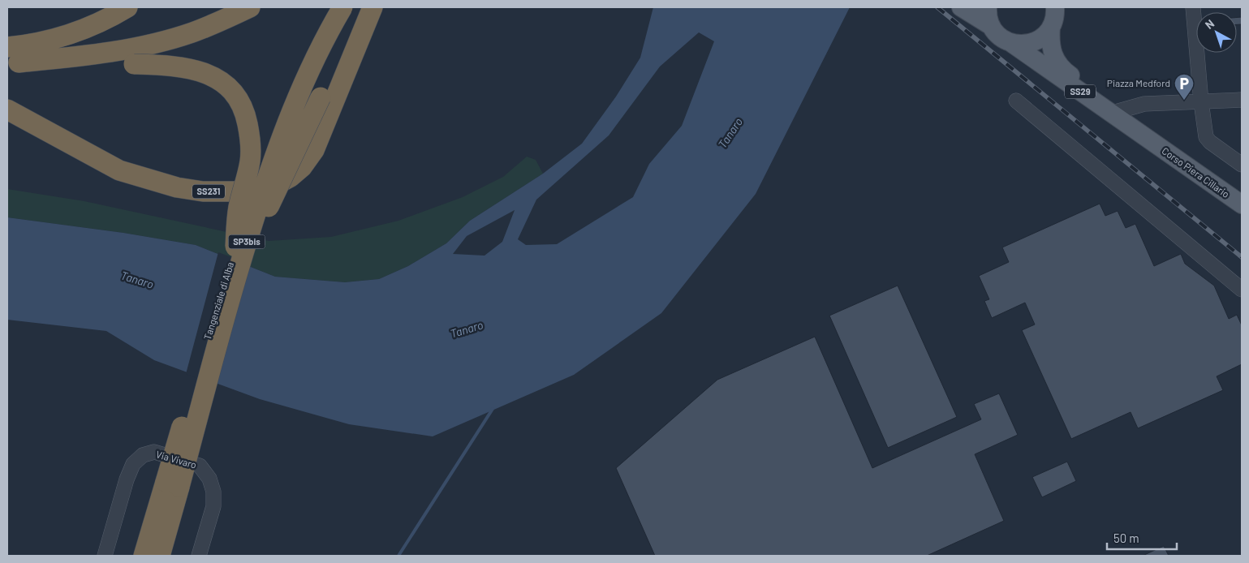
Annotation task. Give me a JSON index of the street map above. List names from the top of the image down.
{
  "streets": {
    "highway": ["SS231", "SP3bis", "Tangenziale di Alba"],
    "main road": ["SS29", "Corso Piera Cillario"],
    "street": ["Via Vivaro"]
  },
  "crossings": [
    ["SP3bis", "Tangenziale di Alba"]
  ],
  "water": ["Tanaro"],
  "places": {
    "parking": ["Piazza Medford"]
  },
  "scale_bar": "50 m",
  "north": "top left"
}
